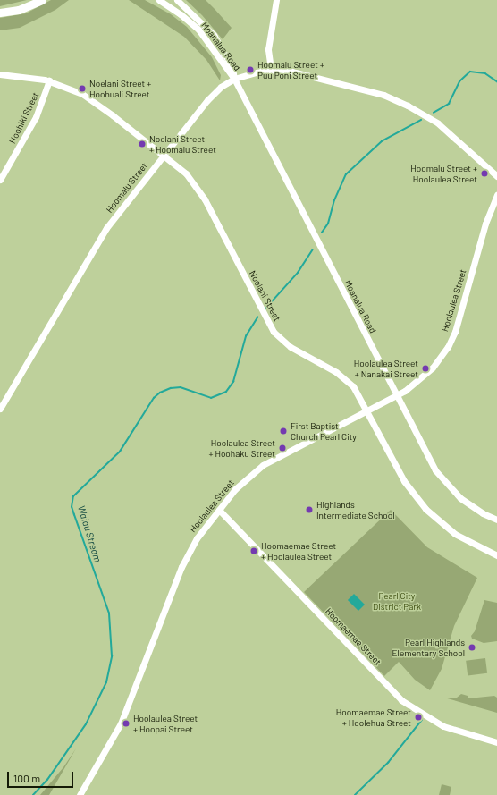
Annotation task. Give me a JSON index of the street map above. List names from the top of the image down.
{
  "streets": {
    "street": [
      "Moanalua Road",
      "Hoohiki Street",
      "Hoomalu Street",
      "Noelani Street",
      "Hoolaulea Street",
      "Hoomaemae Street"
    ]
  },
  "crossings": [
    ["Moanalua Road", "Hoomalu Street"],
    ["Moanalua Road", "Hoolaulea Street"],
    ["Hoohiki Street", "Noelani Street"],
    ["Hoomalu Street", "Noelani Street"],
    ["Noelani Street", "Hoolaulea Street"],
    ["Hoolaulea Street", "Hoomaemae Street"]
  ],
  "water": ["Waiau Stream"],
  "parks": ["Pearl City District Park"],
  "places": [
    "Hoomalu Street + Puu Poni Street",
    "Noelani Street + Hoohuali Street",
    "Noelani Street + Hoomalu Street",
    "Hoomalu Street + Hoolaulea Street",
    "Hoolaulea Street + Nanakai Street",
    "First Baptist Church Pearl City",
    "Hoolaulea Street + Hoohaku Street",
    "Highlands Intermediate School",
    "Hoomaemae Street + Hoolaulea Street",
    "Pearl Highlands Elementary School",
    "Hoomaemae Street + Hoolehua Street",
    "Hoolaulea Street + Hoopai Street"
  ],
  "scale_bar": "100 m"
}
